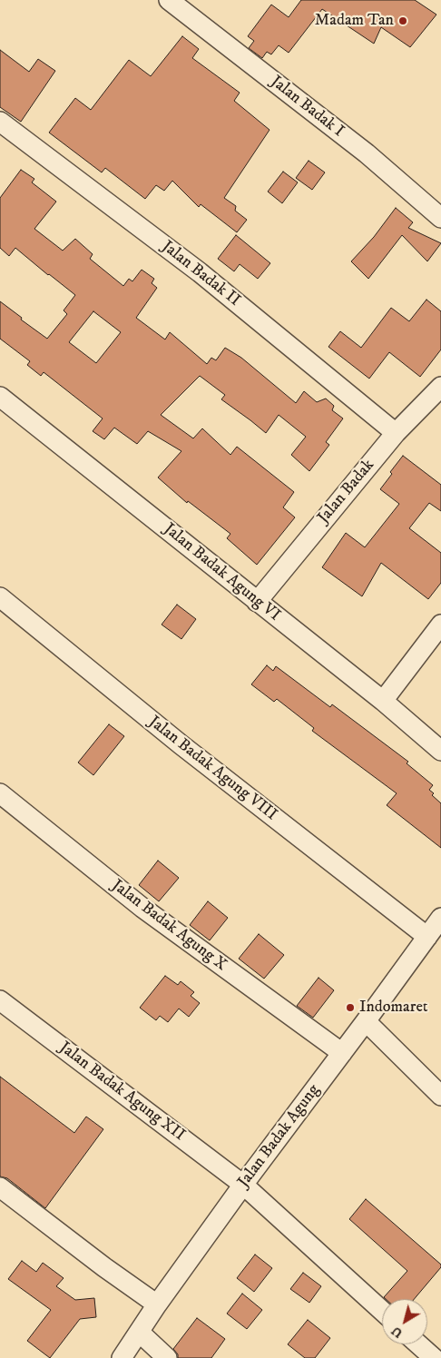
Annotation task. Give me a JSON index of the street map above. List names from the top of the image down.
{
  "streets": {
    "street": [
      "Jalan Badak I",
      "Jalan Badak II",
      "Jalan Badak",
      "Jalan Badak Agung VI",
      "Jalan Badak Agung VIII",
      "Jalan Badak Agung X",
      "Jalan Badak Agung XII",
      "Jalan Badak Agung"
    ]
  },
  "crossings": [
    ["Jalan Badak II", "Jalan Badak"],
    ["Jalan Badak", "Jalan Badak Agung VI"],
    ["Jalan Badak Agung VIII", "Jalan Badak Agung"],
    ["Jalan Badak Agung X", "Jalan Badak Agung"],
    ["Jalan Badak Agung XII", "Jalan Badak Agung"]
  ],
  "places": ["Madam Tan", "Indomaret"],
  "north": "bottom left"
}
